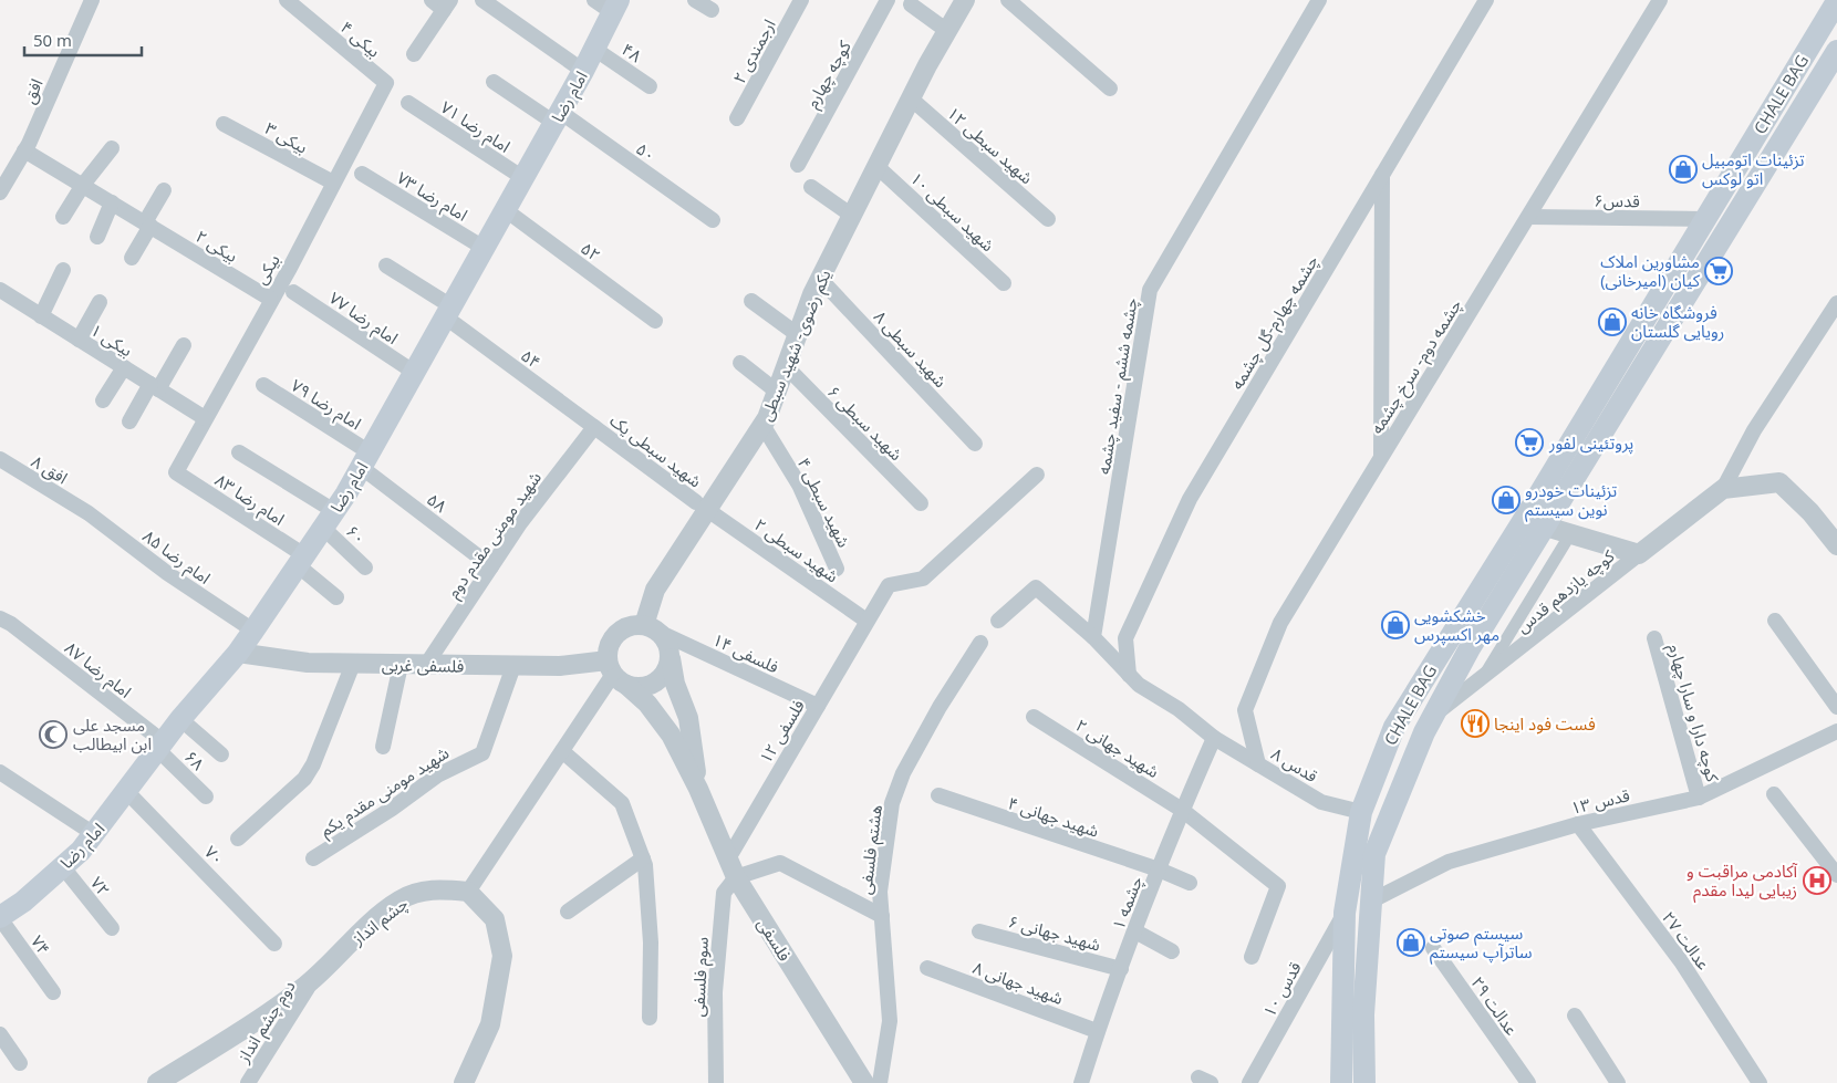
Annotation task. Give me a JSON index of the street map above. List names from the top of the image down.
{
  "streets": {
    "main road": ["CHALE BAG", "امام رضا"],
    "street": [
      "۴ بیکی",
      "۲ ارجمندی",
      "۴۸",
      "کوچه چهارم",
      "افق",
      "امام رضا ۷۱",
      "۳ بیکی",
      "۱۲ شهید سبطی",
      "۵۰",
      "امام رضا ۷۳",
      "قدس۶",
      "۱۰ شهید سبطی",
      "۲ بیکی",
      "۵۲",
      "بیکی",
      "امام رضا ۷۷",
      "چشمه چهارم-گل چشمه",
      "۱ بیکی",
      "یکم رضوی- شهید سبطی",
      "۸ شهید سبطی",
      "۵۴",
      "چشمه دوم- سرخ چشمه",
      "چشمه ششم - سفید چشمه",
      "امام رضا ۷۹",
      "۶ شهید سبطی",
      "شهید سبطی یک",
      "افق ۸",
      "امام رضا ۸۳",
      "۵۸",
      "۴ شهید سبطی",
      "۶۰",
      "شهید مومنی مقدم دوم",
      "۲ شهید سبطی",
      "امام رضا ۸۵",
      "کوچه یازدهم قدس",
      "۱۴ فلسفی",
      "فلسفی غربی",
      "امام رضا ۸۷",
      "کوچه دارا و سارا چهارم",
      "۱۲ فلسفی",
      "۲ شهید جهانی",
      "۶۸",
      "قدس ۸",
      "شهید مومنی مقدم یکم",
      "قدس ۱۳",
      "۴ شهید جهانی",
      "هشتم فلسفی",
      "۷۰",
      "۷۲",
      "چشمه ۱",
      "چشم انداز",
      "۶ شهید جهانی",
      "فلسفی",
      "عدالت ۲۷",
      "۷۴",
      "سوم فلسفی",
      "۸ شهید جهانی",
      "قدس ۱۰",
      "عدالت ۲۹",
      "دوم چشم انداز"
    ]
  },
  "crossings": [
    ["۴ بیکی", "بیکی"],
    ["۴۸", "امام رضا"],
    ["افق", "۲ بیکی"],
    ["CHALE BAG", "قدس۶"],
    ["CHALE BAG", "کوچه یازدهم قدس"],
    ["CHALE BAG", "قدس ۸"],
    ["CHALE BAG", "قدس ۱۳"],
    ["CHALE BAG", "قدس ۱۰"],
    ["امام رضا", "امام رضا ۷۱"],
    ["امام رضا", "۵۰"],
    ["امام رضا", "امام رضا ۷۳"],
    ["امام رضا", "۵۲"],
    ["امام رضا", "امام رضا ۷۷"],
    ["امام رضا", "۵۴"],
    ["امام رضا", "امام رضا ۷۹"],
    ["امام رضا", "امام رضا ۸۳"],
    ["امام رضا", "۵۸"],
    ["امام رضا", "۶۰"],
    ["امام رضا", "امام رضا ۸۵"],
    ["امام رضا", "فلسفی غربی"],
    ["امام رضا", "امام رضا ۸۷"],
    ["امام رضا", "۶۸"],
    ["امام رضا", "۷۰"],
    ["امام رضا", "۷۲"],
    ["امام رضا", "۷۴"],
    ["۳ بیکی", "بیکی"],
    ["۱۲ شهید سبطی", "یکم رضوی- شهید سبطی"],
    ["قدس۶", "چشمه دوم- سرخ چشمه"],
    ["۱۰ شهید سبطی", "یکم رضوی- شهید سبطی"],
    ["۲ بیکی", "بیکی"],
    ["بیکی", "۱ بیکی"],
    ["بیکی", "امام رضا ۸۳"],
    ["چشمه چهارم-گل چشمه", "قدس ۸"],
    ["یکم رضوی- شهید سبطی", "۸ شهید سبطی"],
    ["یکم رضوی- شهید سبطی", "۶ شهید سبطی"],
    ["یکم رضوی- شهید سبطی", "شهید سبطی یک"],
    ["یکم رضوی- شهید سبطی", "۴ شهید سبطی"],
    ["یکم رضوی- شهید سبطی", "۲ شهید سبطی"],
    ["یکم رضوی- شهید سبطی", "۱۴ فلسفی"],
    ["یکم رضوی- شهید سبطی", "فلسفی غربی"],
    ["۵۴", "شهید سبطی یک"],
    ["۵۴", "شهید مومنی مقدم دوم"],
    ["چشمه دوم- سرخ چشمه", "قدس ۸"],
    ["امام رضا ۷۹", "۵۸"],
    ["شهید سبطی یک", "شهید مومنی مقدم دوم"],
    ["شهید سبطی یک", "۲ شهید سبطی"],
    ["افق ۸", "امام رضا ۸۵"],
    ["۵۸", "شهید مومنی مقدم دوم"],
    ["شهید مومنی مقدم دوم", "فلسفی غربی"],
    ["۲ شهید سبطی", "۱۲ فلسفی"],
    ["۱۴ فلسفی", "فلسفی غربی"],
    ["۱۴ فلسفی", "۱۲ فلسفی"],
    ["فلسفی غربی", "شهید مومنی مقدم یکم"],
    ["امام رضا ۸۷", "۶۸"],
    ["کوچه دارا و سارا چهارم", "قدس ۱۳"],
    ["۱۲ فلسفی", "فلسفی"],
    ["۱۲ فلسفی", "سوم فلسفی"],
    ["۲ شهید جهانی", "چشمه ۱"],
    ["قدس ۸", "چشمه ۱"],
    ["قدس ۱۳", "عدالت ۲۷"],
    ["۴ شهید جهانی", "چشمه ۱"],
    ["چشمه ۱", "۶ شهید جهانی"],
    ["چشمه ۱", "۸ شهید جهانی"],
    ["چشم انداز", "دوم چشم انداز"],
    ["فلسفی", "سوم فلسفی"]
  ],
  "places": {
    "shop": [
      "تزئینات اتومبیل اتو لوکس",
      "فروشگاه خانه رویایی گلستان",
      "تزئینات خودرو نوین سیستم",
      "خشکشویی مهر اکسپرس",
      "سیستم صوتی ساترآپ سیستم"
    ],
    "supermarket": ["مشاورین املاک کیان (امیرخانی)", "پروتئینی لفور"],
    "restaurant": ["فست فود اينجا"],
    "mosque": ["مسجد علی ابن ابیطالب"],
    "hospital": ["آکادمی مراقبت و زیبایی لیدا مقدم"]
  },
  "scale_bar": "50 m"
}
